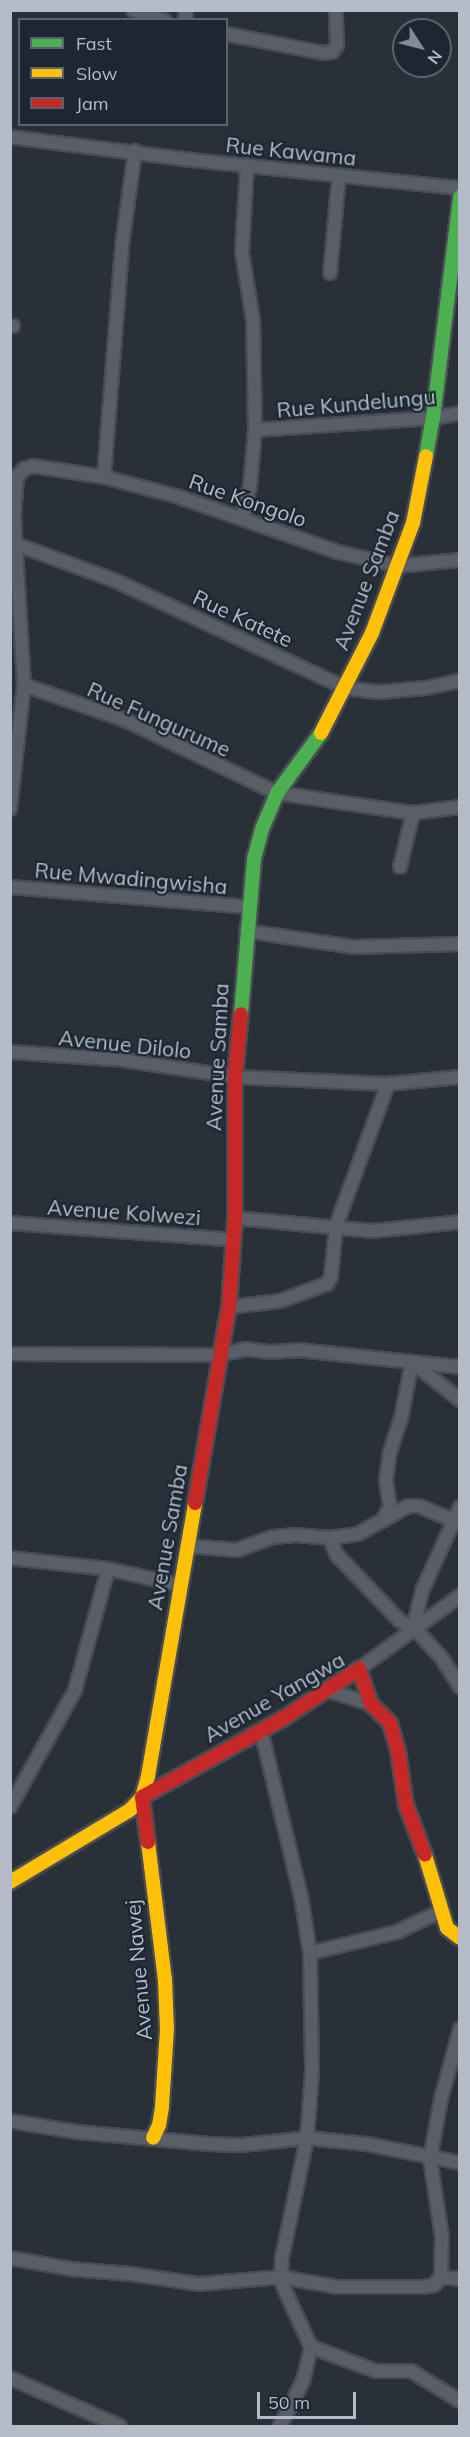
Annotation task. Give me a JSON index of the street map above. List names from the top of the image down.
{
  "streets": {
    "street": [
      "Rue Kawama",
      "Rue Kundelungu",
      "Rue Kongolo",
      "Avenue Samba",
      "Rue Katete",
      "Rue Fungurume",
      "Rue Mwadingwisha",
      "Avenue Dilolo",
      "Avenue Kolwezi",
      "Avenue Yangwa",
      "Avenue Nawej"
    ]
  },
  "crossings": [
    ["Rue Kundelungu", "Avenue Samba"],
    ["Rue Kongolo", "Avenue Samba"],
    ["Avenue Samba", "Rue Katete"],
    ["Avenue Samba", "Rue Fungurume"],
    ["Avenue Samba", "Rue Mwadingwisha"],
    ["Avenue Samba", "Avenue Dilolo"],
    ["Avenue Samba", "Avenue Kolwezi"],
    ["Avenue Samba", "Avenue Yangwa"],
    ["Avenue Samba", "Avenue Nawej"],
    ["Avenue Yangwa", "Avenue Nawej"]
  ],
  "legend": ["Fast", "Slow", "Jam"],
  "scale_bar": "50 m",
  "north": "bottom right"
}
